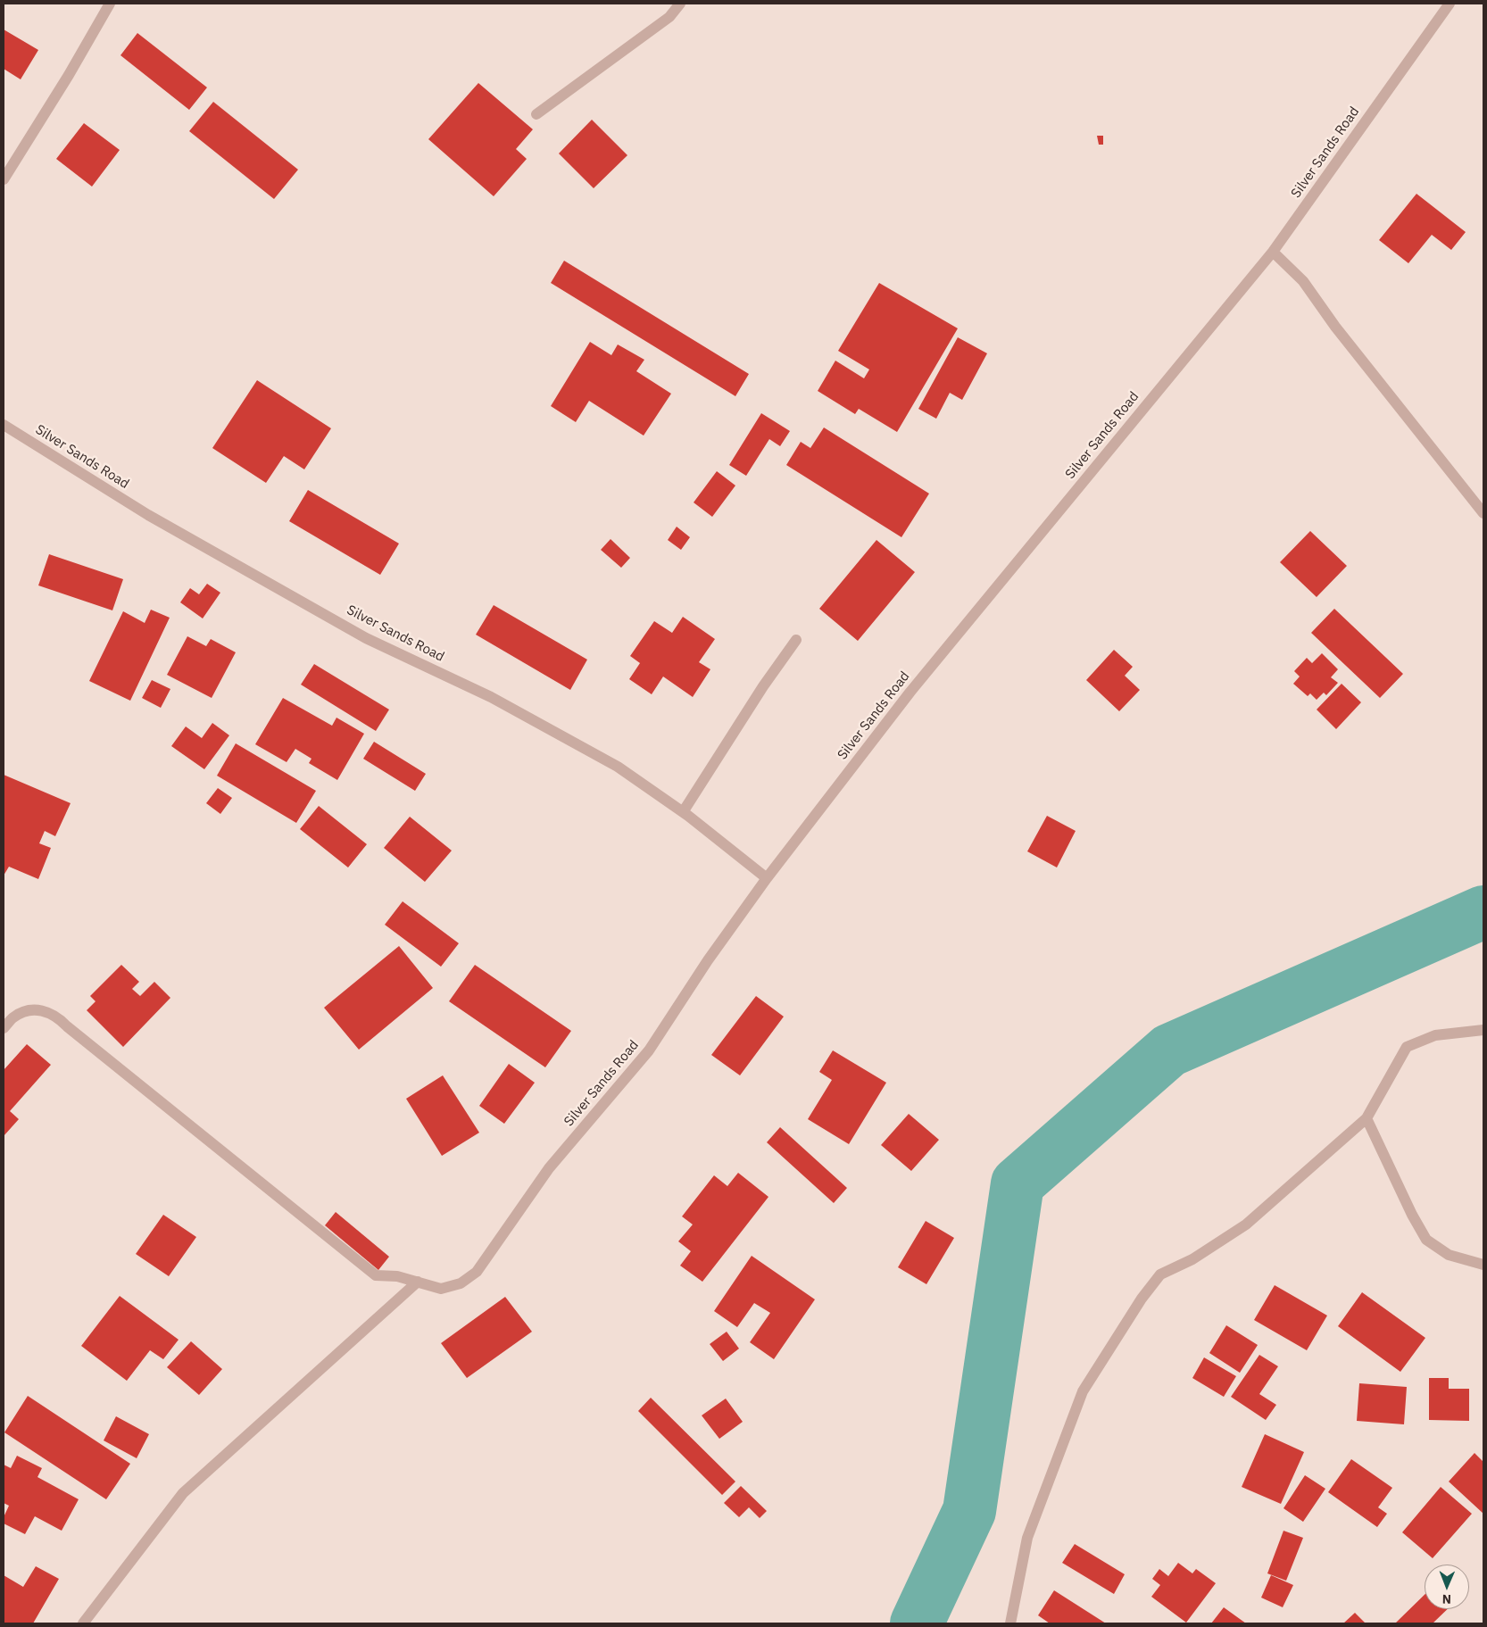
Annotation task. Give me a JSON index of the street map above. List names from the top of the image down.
{
  "streets": {
    "street": ["Silver Sands Road"]
  },
  "north": "bottom"
}
